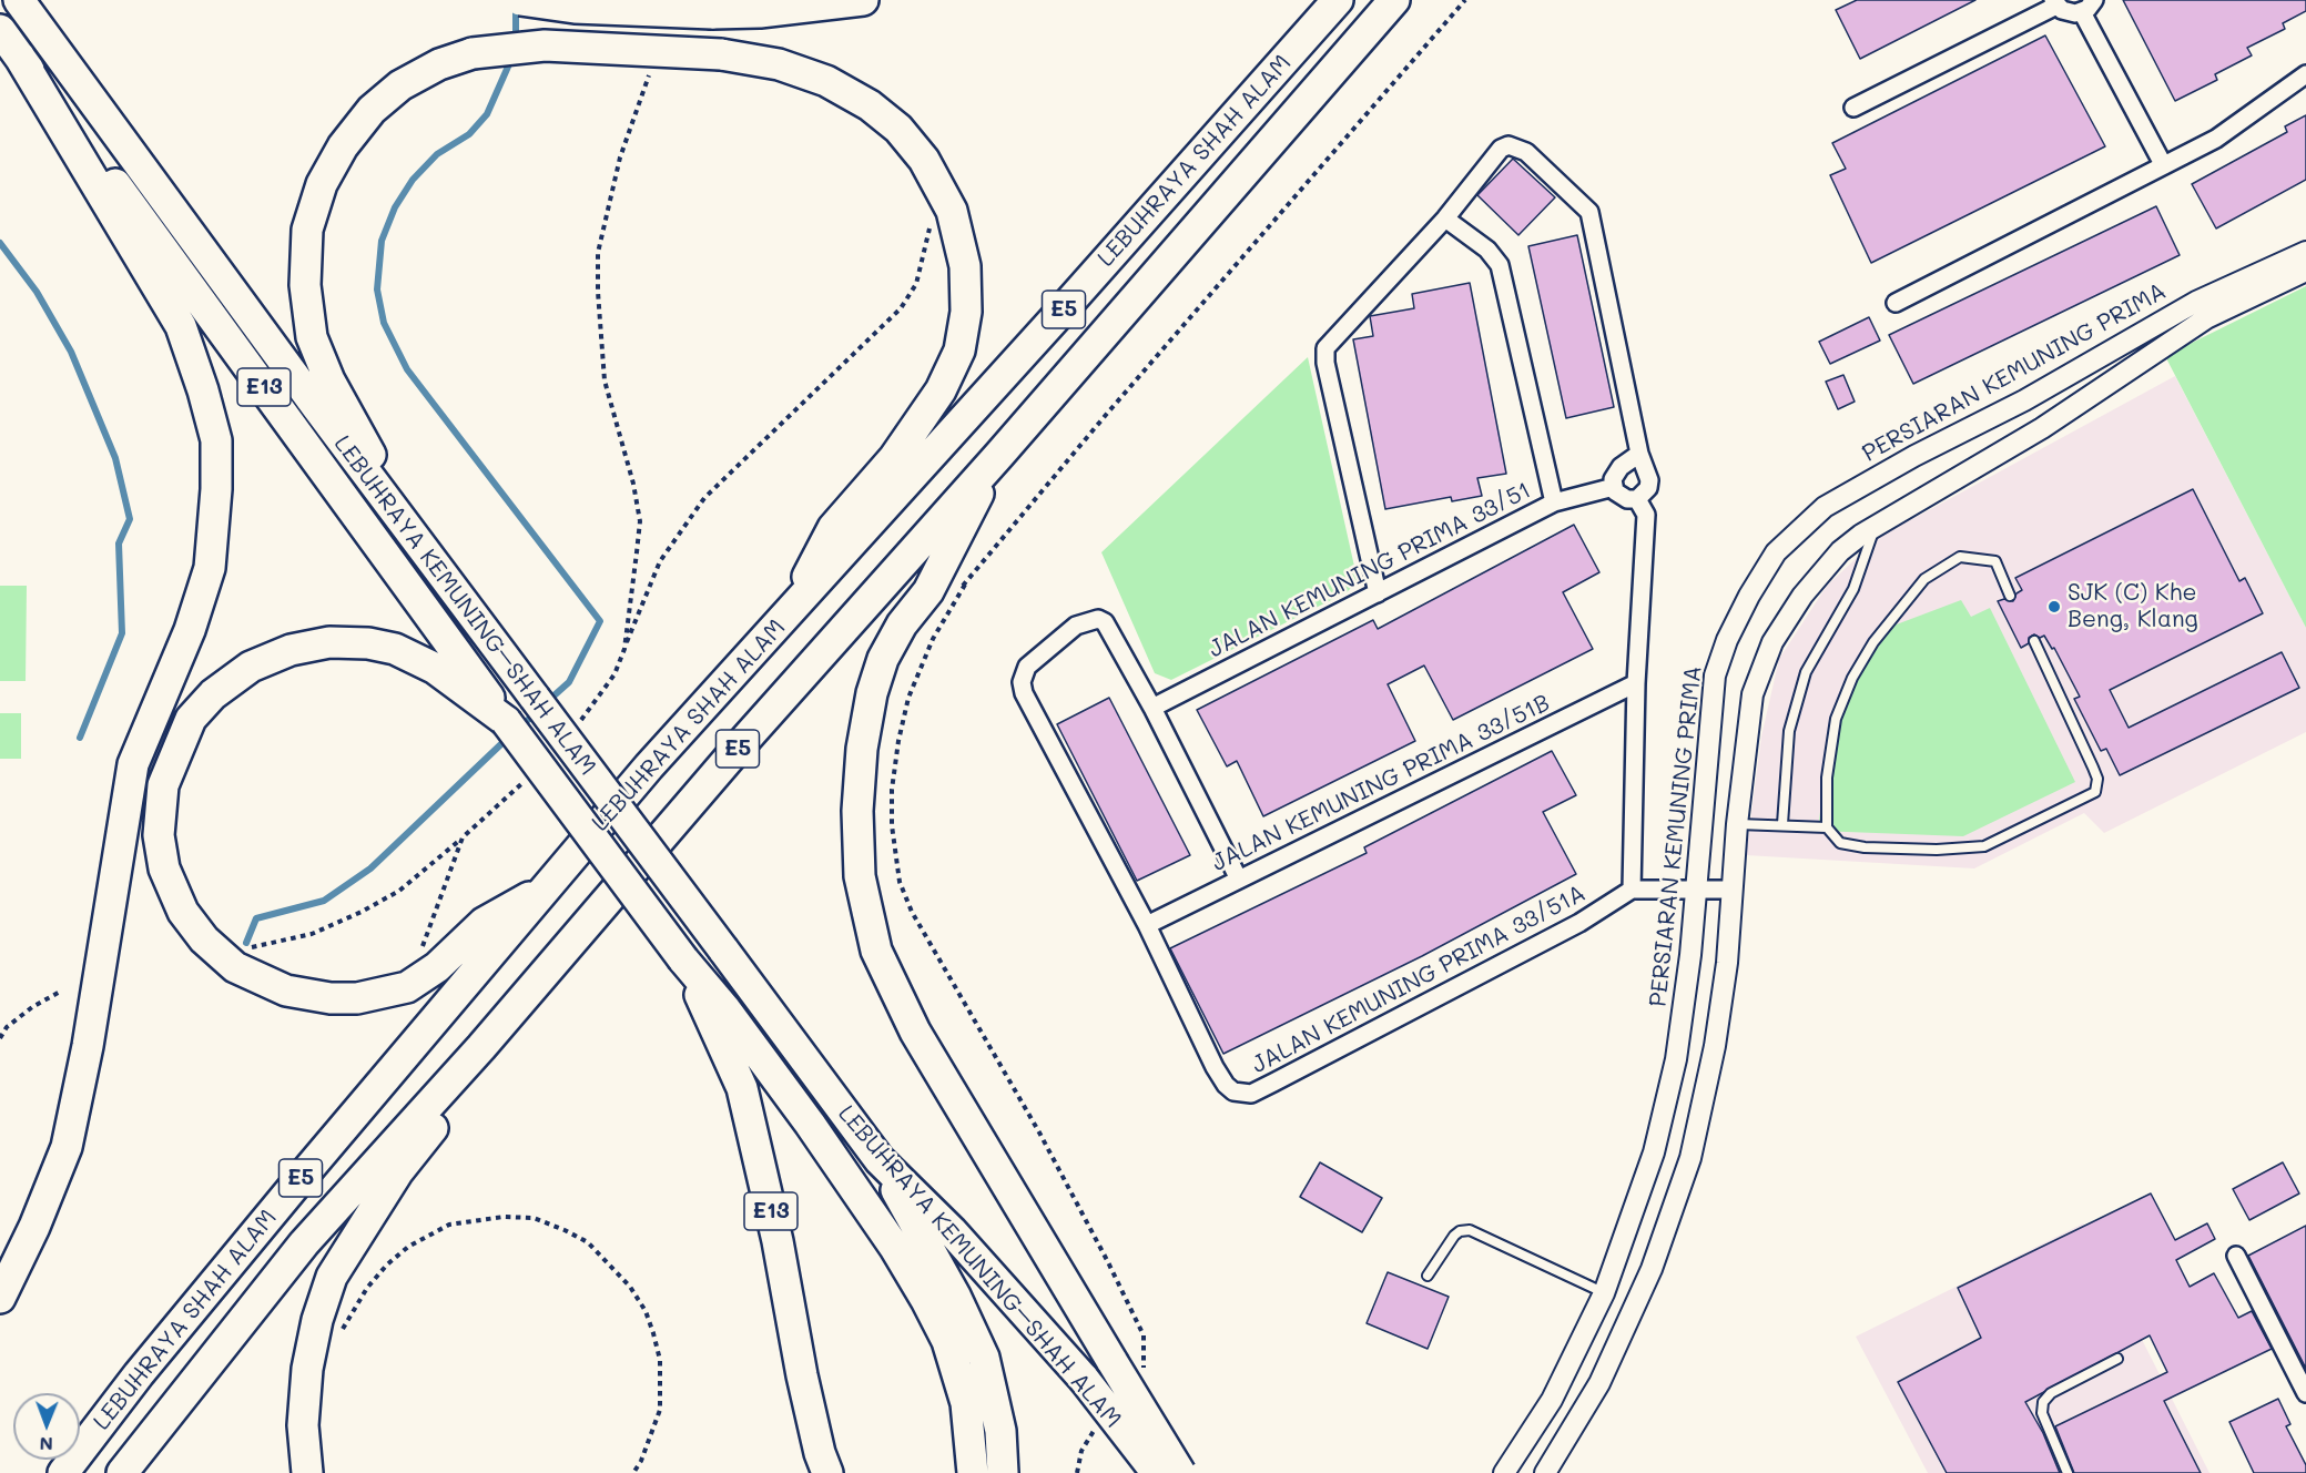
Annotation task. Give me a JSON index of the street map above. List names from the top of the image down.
{
  "streets": {
    "highway": [
      "LEBUHRAYA SHAH ALAM",
      "E5",
      "E13",
      "LEBUHRAYA KEMUNING–SHAH ALAM"
    ],
    "street": [
      "PERSIARAN KEMUNING PRIMA",
      "JALAN KEMUNING PRIMA 33/51",
      "JALAN KEMUNING PRIMA 33/51B",
      "JALAN KEMUNING PRIMA 33/51A"
    ]
  },
  "crossings": [
    ["JALAN KEMUNING PRIMA 33/51B", "JALAN KEMUNING PRIMA 33/51A"]
  ],
  "places": ["SJK (C) Khe Beng, Klang"],
  "north": "bottom"
}
